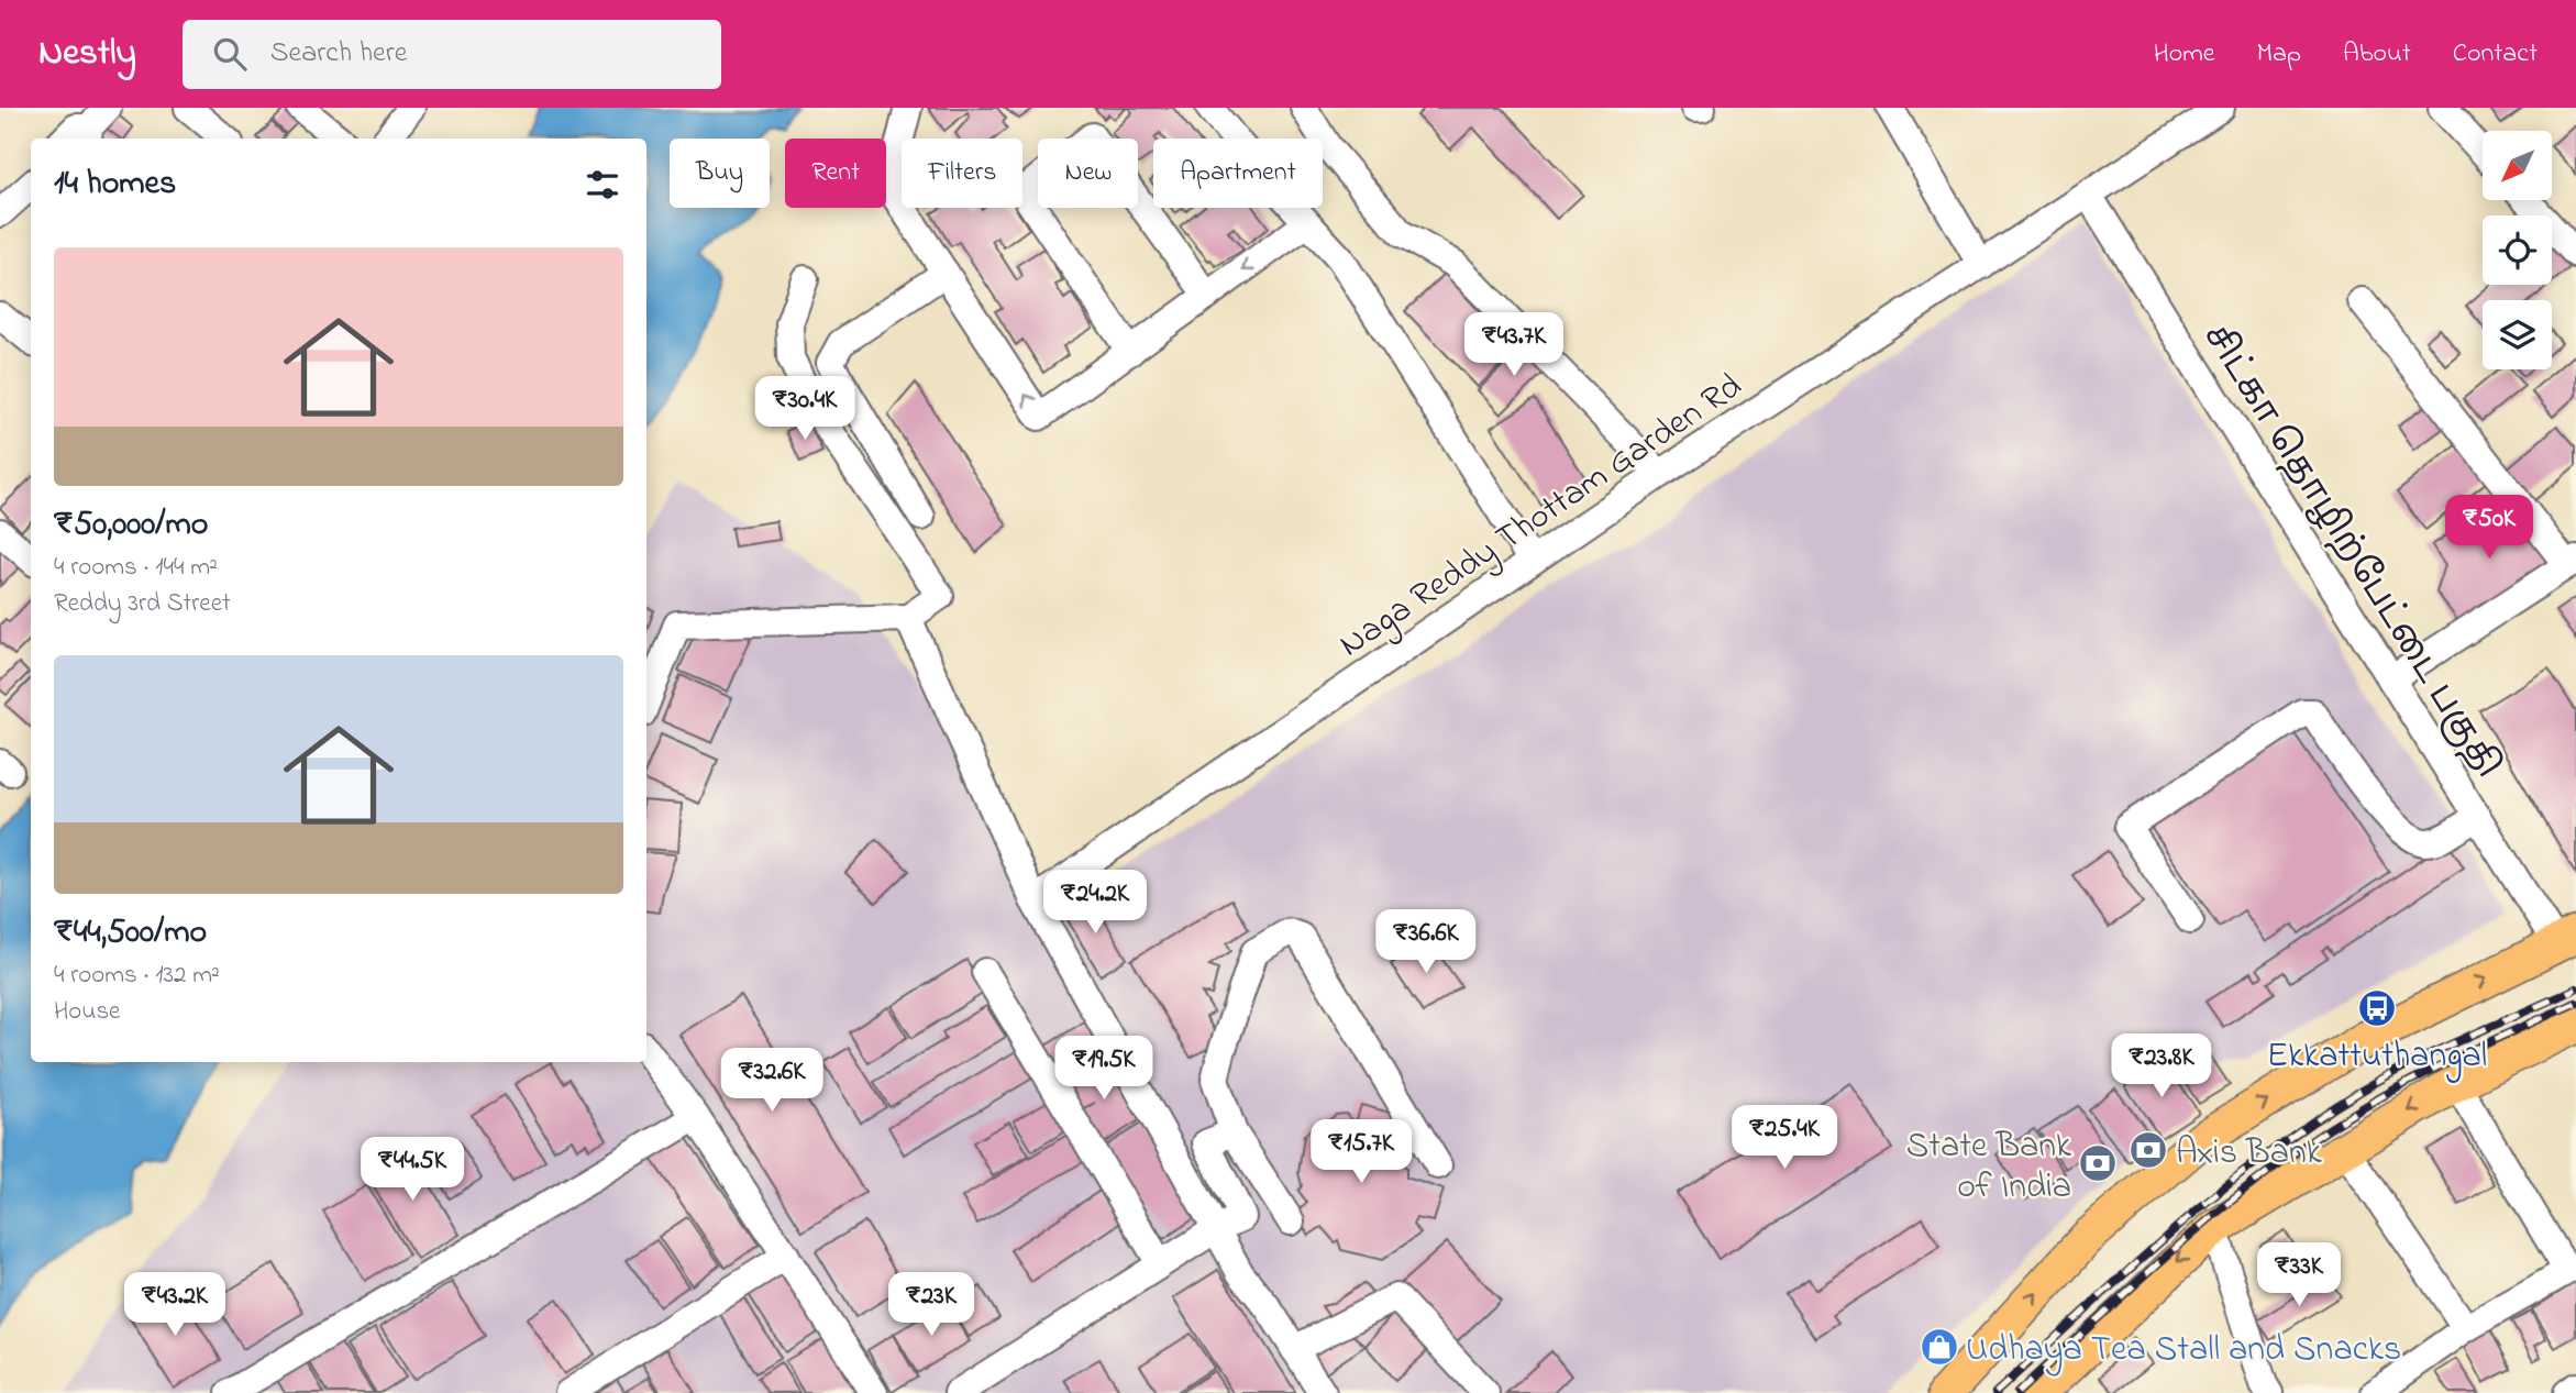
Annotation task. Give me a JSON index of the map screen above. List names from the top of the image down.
{
  "streets": {
    "street": ["Naga Reddy Thottam Garden Rd", "சிட்கா தொழிற்பேட்டை பகுதி"]
  },
  "crossings": [
    ["Naga Reddy Thottam Garden Rd", "சிட்கா தொழிற்பேட்டை பகுதி"]
  ],
  "places": {
    "bus stop": ["Ekkattuthangal"],
    "bank": ["Axis Bank", "State Bank of India"],
    "shop": ["Udhaya Tea Stall and Snacks"]
  },
  "north": "bottom left",
  "page": {
    "header": "Nestly",
    "search": "Search here",
    "nav": [
      "Home",
      "Map",
      "About",
      "Contact"
    ],
    "chip": [
      "Buy",
      "Rent",
      "Filters",
      "New",
      "Apartment"
    ],
    "heading": "14 homes",
    "list": [
      {
        "name": "₹50,000/mo",
        "note": "4 rooms · 144 m² · Reddy 3rd Street"
      },
      {
        "name": "₹44,500/mo",
        "note": "4 rooms · 132 m² · House"
      }
    ],
    "price": [
      "₹43.7K",
      "₹30.4K",
      "₹50K",
      "₹24.2K",
      "₹36.6K",
      "₹23.8K",
      "₹19.5K",
      "₹32.6K",
      "₹25.4K",
      "₹15.7K",
      "₹44.5K",
      "₹33K",
      "₹43.2K",
      "₹23K"
    ]
  }
}
